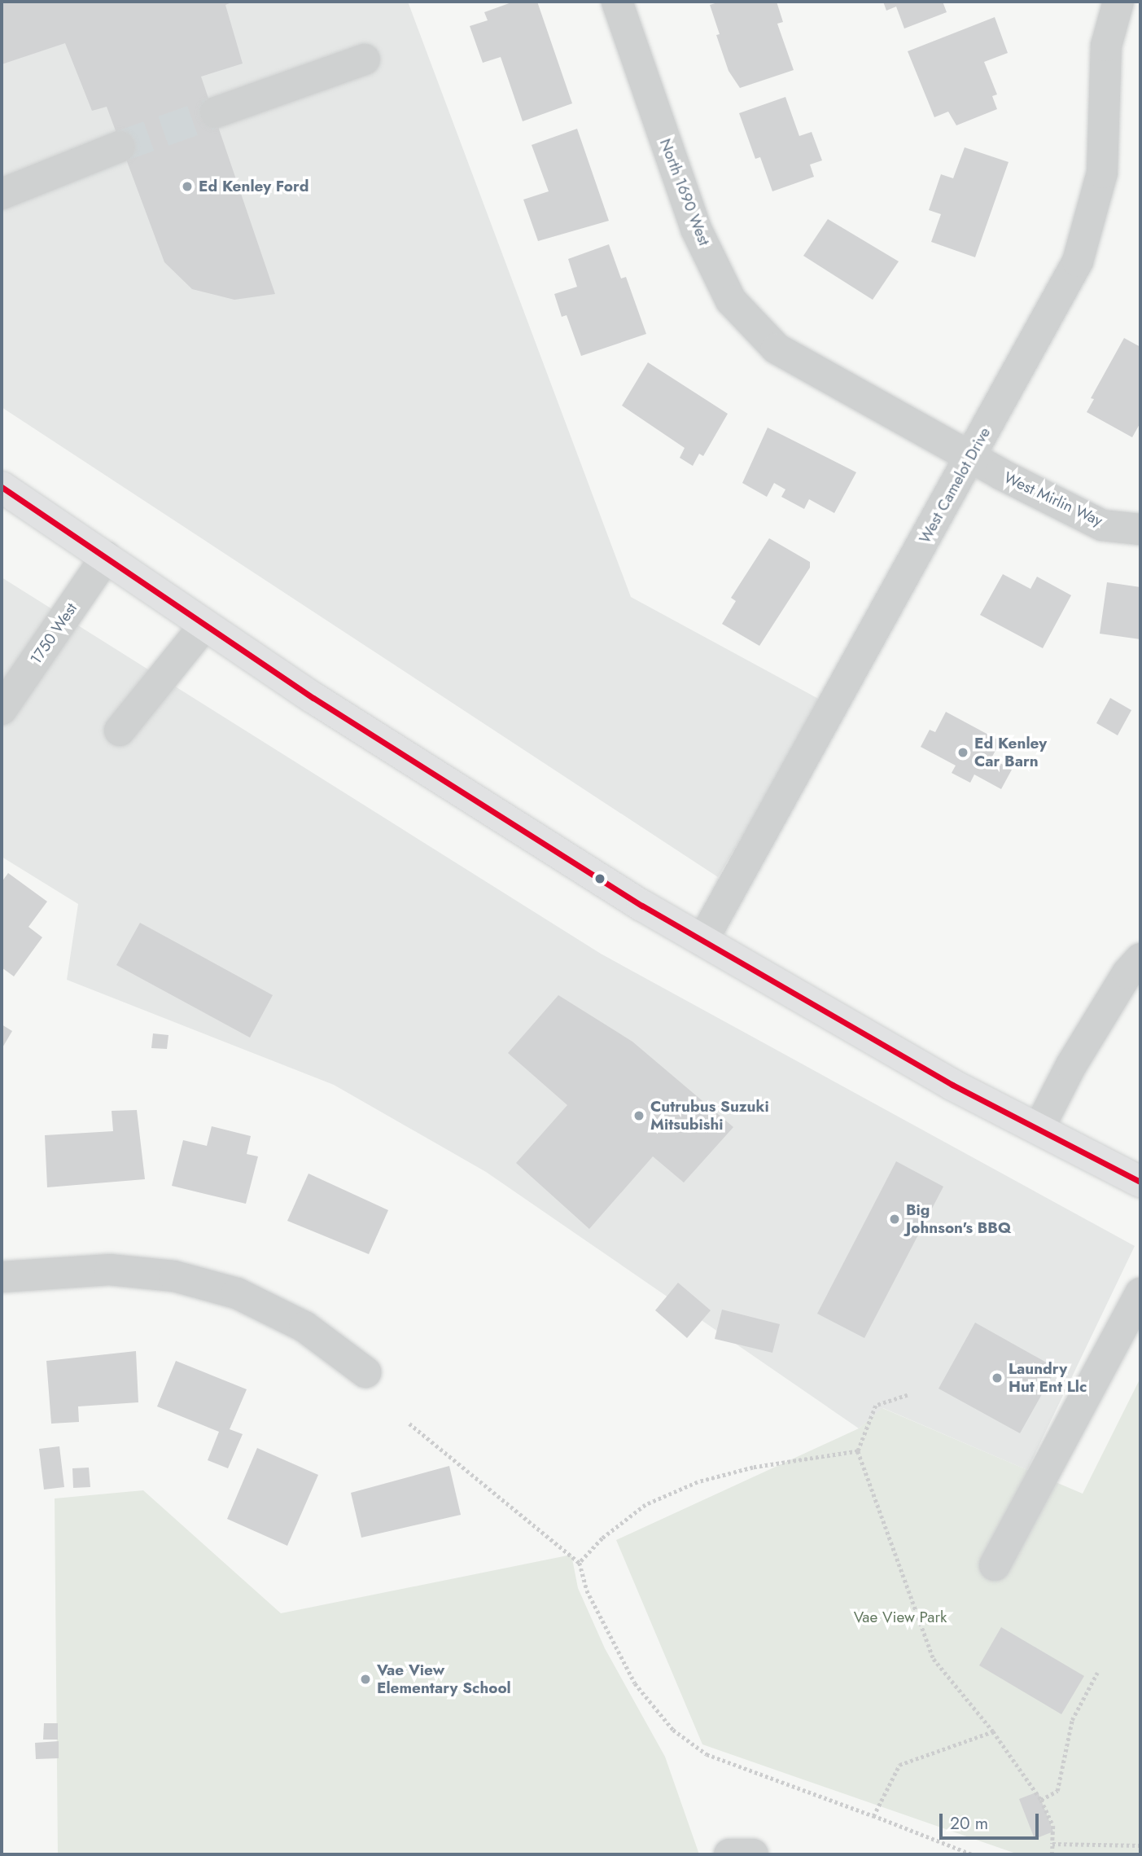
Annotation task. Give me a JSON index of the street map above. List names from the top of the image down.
{
  "streets": {
    "street": [
      "North 1690 West",
      "West Camelot Drive",
      "West Mirlin Way",
      "1750 West"
    ]
  },
  "crossings": [
    ["North 1690 West", "West Camelot Drive"],
    ["North 1690 West", "West Mirlin Way"],
    ["West Camelot Drive", "West Mirlin Way"]
  ],
  "parks": ["Vae View Park"],
  "places": [
    "Ed Kenley Ford",
    "Ed Kenley Car Barn",
    "Cutrubus Suzuki Mitsubishi",
    "Big Johnson's BBQ",
    "Laundry Hut Ent Llc",
    "Vae View Elementary School"
  ],
  "scale_bar": "20 m"
}
